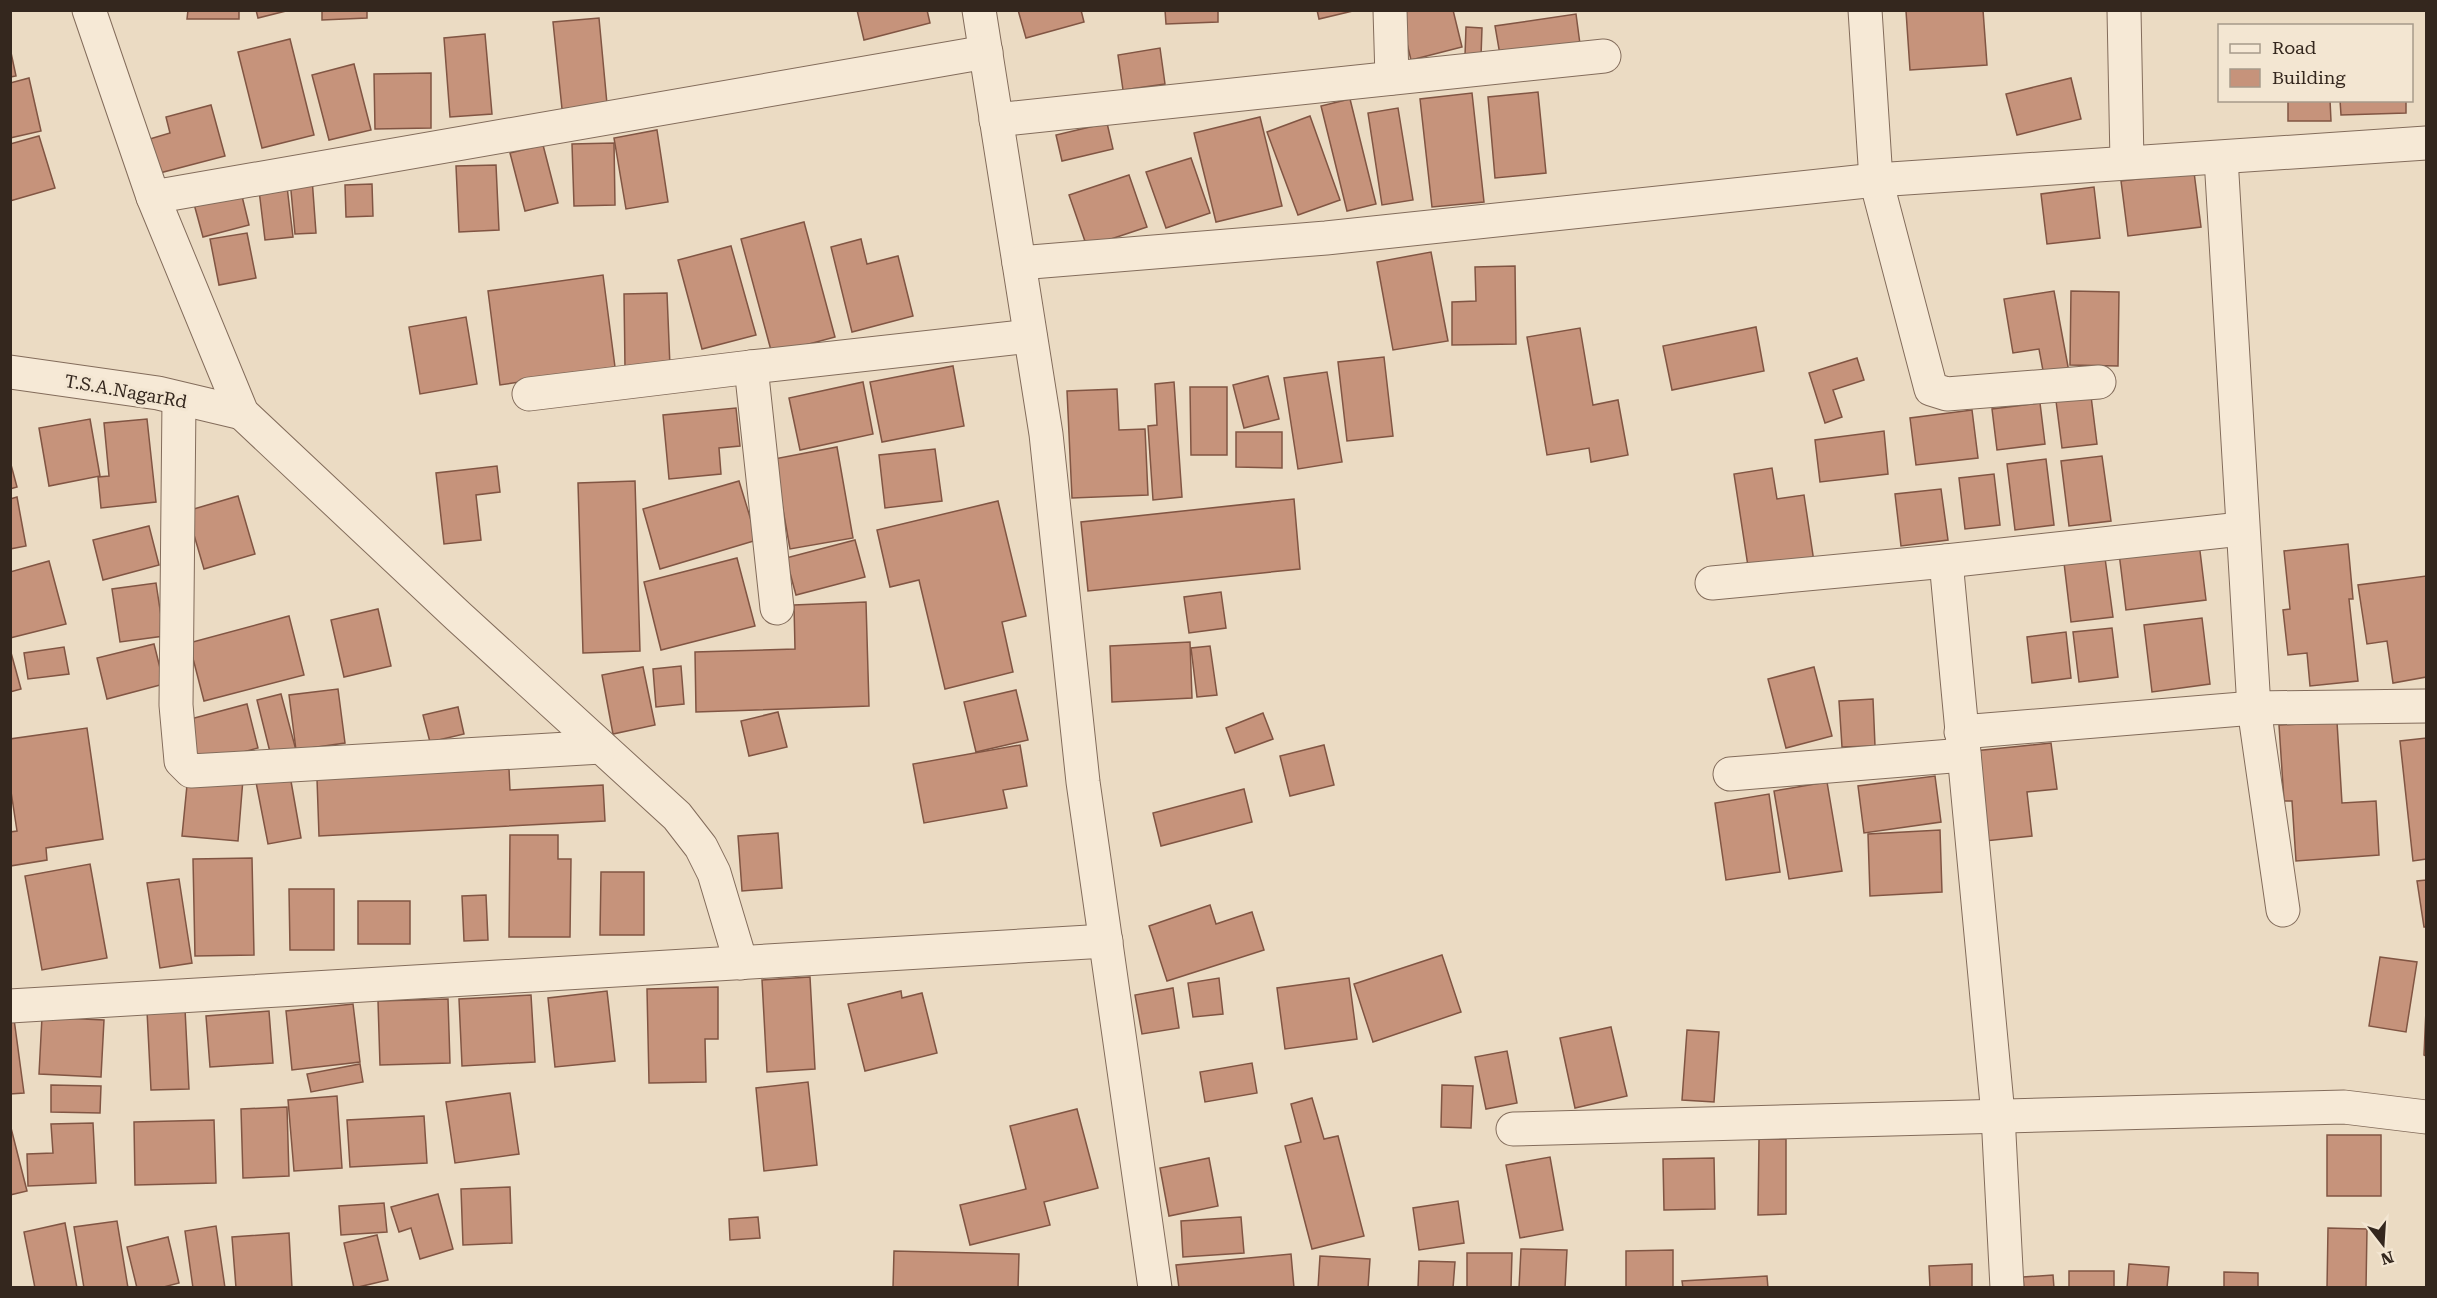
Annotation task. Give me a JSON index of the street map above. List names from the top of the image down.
{
  "streets": {
    "street": ["T.S.A.NagarRd"]
  },
  "legend": ["Road", "Building"],
  "north": "bottom"
}
